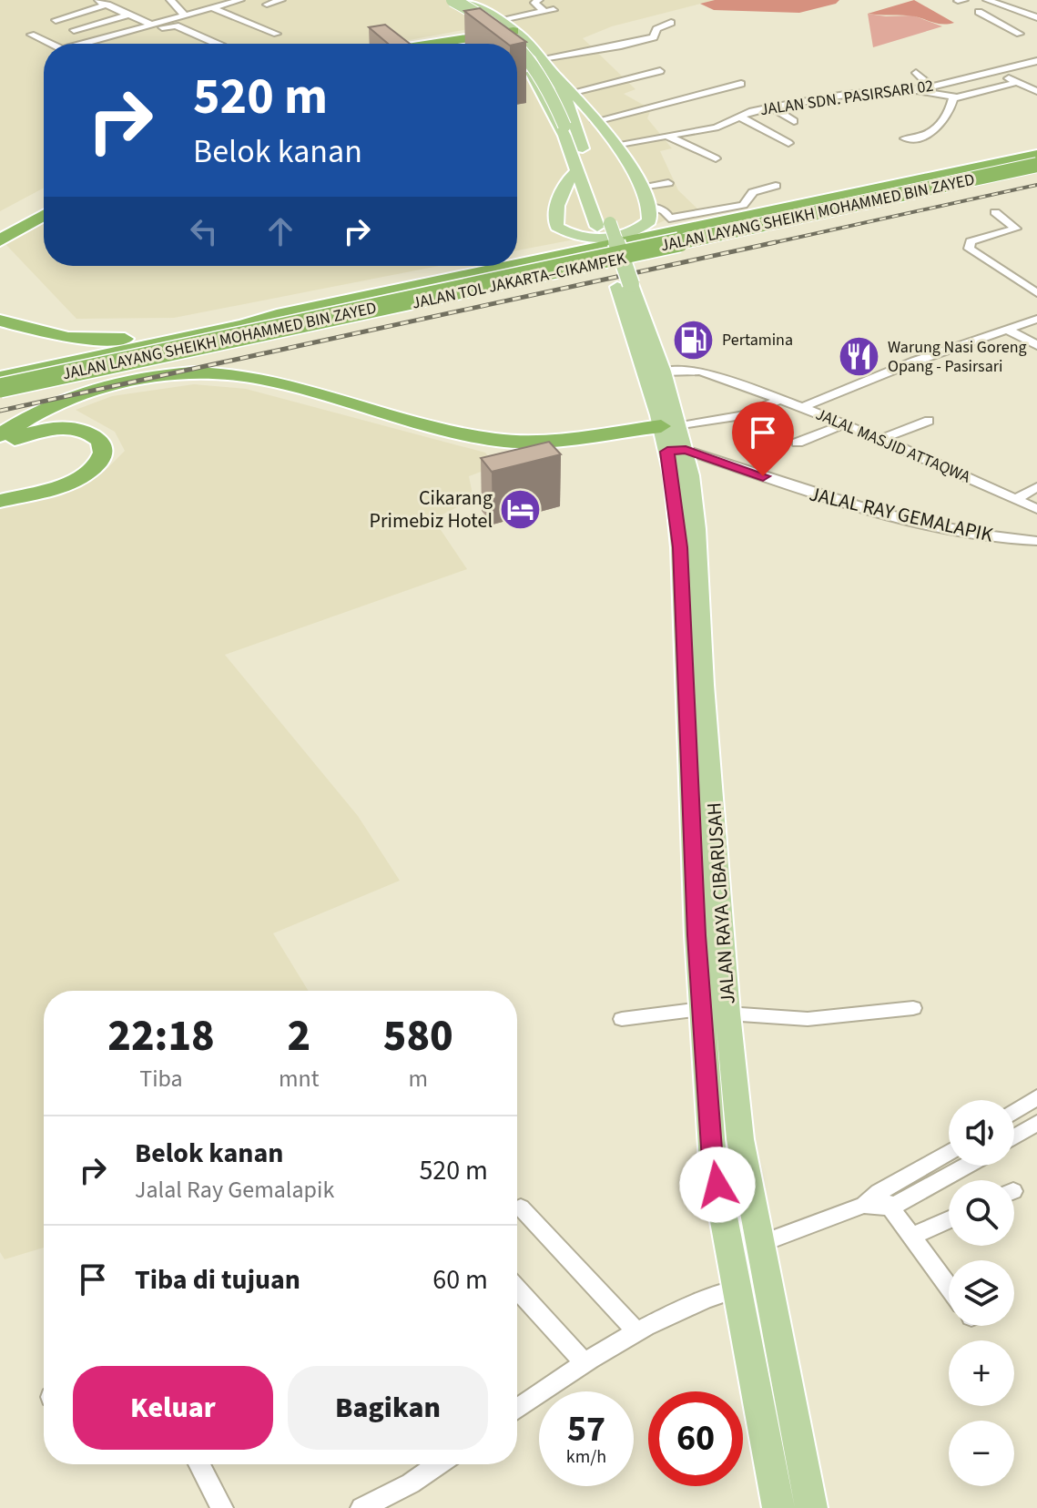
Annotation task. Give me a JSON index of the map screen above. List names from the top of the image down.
{
  "streets": {
    "highway": ["JALAN LAYANG SHEIKH MOHAMMED BIN ZAYED", "JALAN TOL JAKARTA–CIKAMPEK"],
    "main road": ["JALAN RAYA CIBARUSAH"],
    "street": ["JALAN SDN. PASIRSARI 02", "JALAL MASJID ATTAQWA", "JALAL RAY GEMALAPIK"]
  },
  "crossings": [
    ["JALAN LAYANG SHEIKH MOHAMMED BIN ZAYED", "JALAN TOL JAKARTA–CIKAMPEK"],
    ["JALAL MASJID ATTAQWA", "JALAN RAYA CIBARUSAH"],
    ["JALAL RAY GEMALAPIK", "JALAN RAYA CIBARUSAH"]
  ],
  "places": {
    "fuel station": ["Pertamina"],
    "restaurant": ["Warung Nasi Goreng Opang - Pasirsari"],
    "hotel": ["Cikarang Primebiz Hotel"]
  },
  "page": {
    "turn": ["520 m", "Belok kanan"],
    "eta": [
      "22:18",
      "Tiba",
      "2",
      "mnt",
      "580",
      "m"
    ],
    "map_buttons": ["+", "−"],
    "list": [
      {
        "name": "Belok kanan",
        "note": "Jalal Ray Gemalapik",
        "value": "520 m"
      },
      {
        "name": "Tiba di tujuan",
        "value": "60 m"
      }
    ],
    "buttons": ["Keluar", "Bagikan"],
    "speed": "57 km/h",
    "limit": "60"
  }
}
